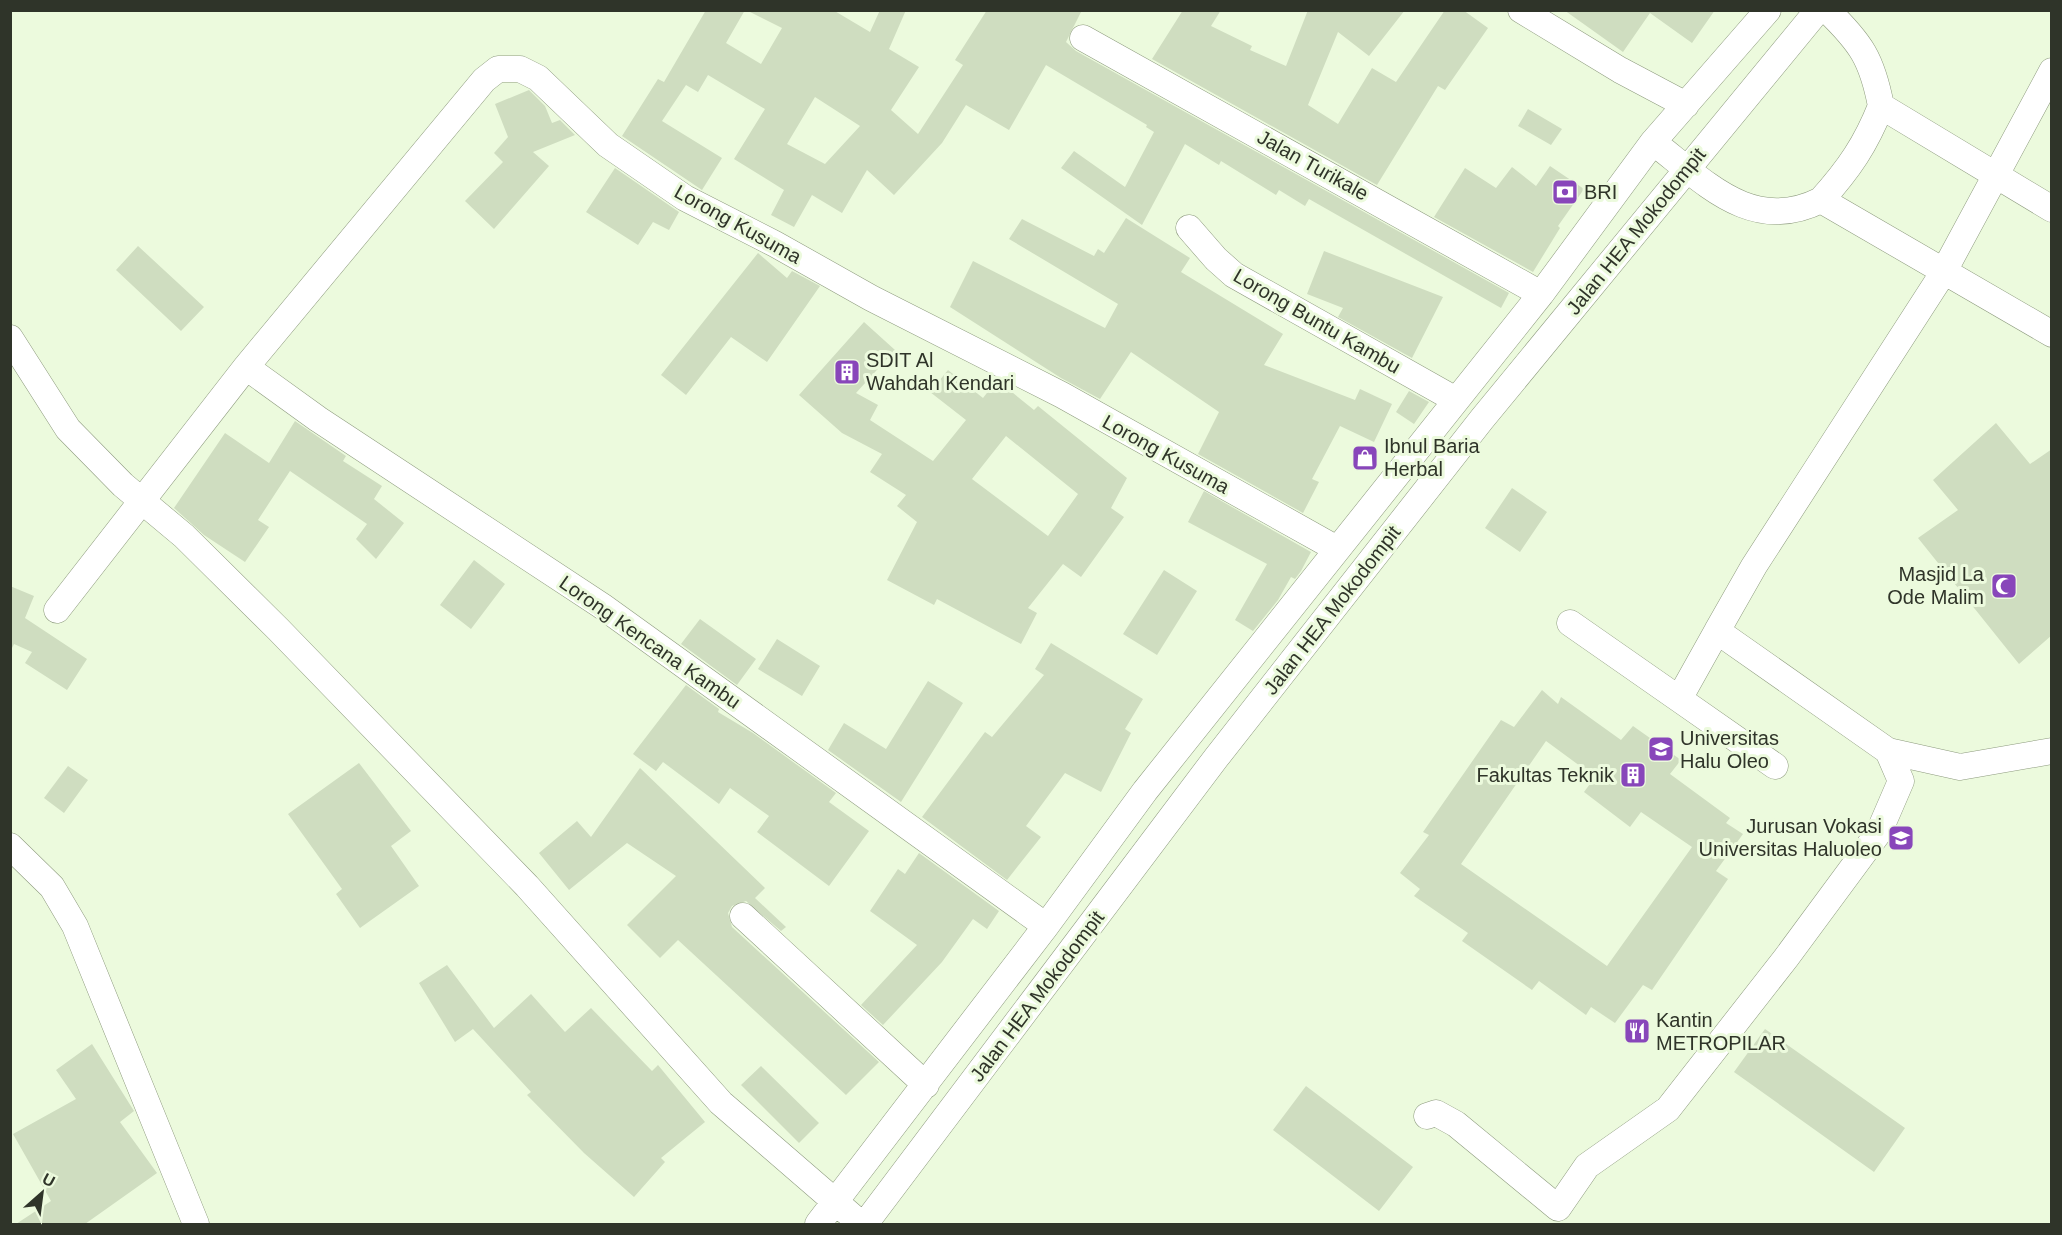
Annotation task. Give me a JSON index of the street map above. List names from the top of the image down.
{
  "streets": {
    "street": [
      "Jalan Turikale",
      "Lorong Kusuma",
      "Jalan HEA Mokodompit",
      "Lorong Buntu Kambu",
      "Lorong Kencana Kambu"
    ]
  },
  "crossings": [
    ["Jalan Turikale", "Jalan HEA Mokodompit"],
    ["Lorong Kusuma", "Jalan HEA Mokodompit"],
    ["Lorong Kusuma", "Lorong Kencana Kambu"],
    ["Jalan HEA Mokodompit", "Lorong Buntu Kambu"],
    ["Jalan HEA Mokodompit", "Lorong Kencana Kambu"]
  ],
  "places": {
    "bank": ["BRI"],
    "building": ["SDIT Al Wahdah Kendari", "Fakultas Teknik"],
    "shop": ["Ibnul Baria Herbal"],
    "mosque": ["Masjid La Ode Malim"],
    "school or university": ["Universitas Halu Oleo", "Jurusan Vokasi Universitas Haluoleo"],
    "restaurant": ["Kantin METROPILAR"]
  },
  "north": "top right"
}
